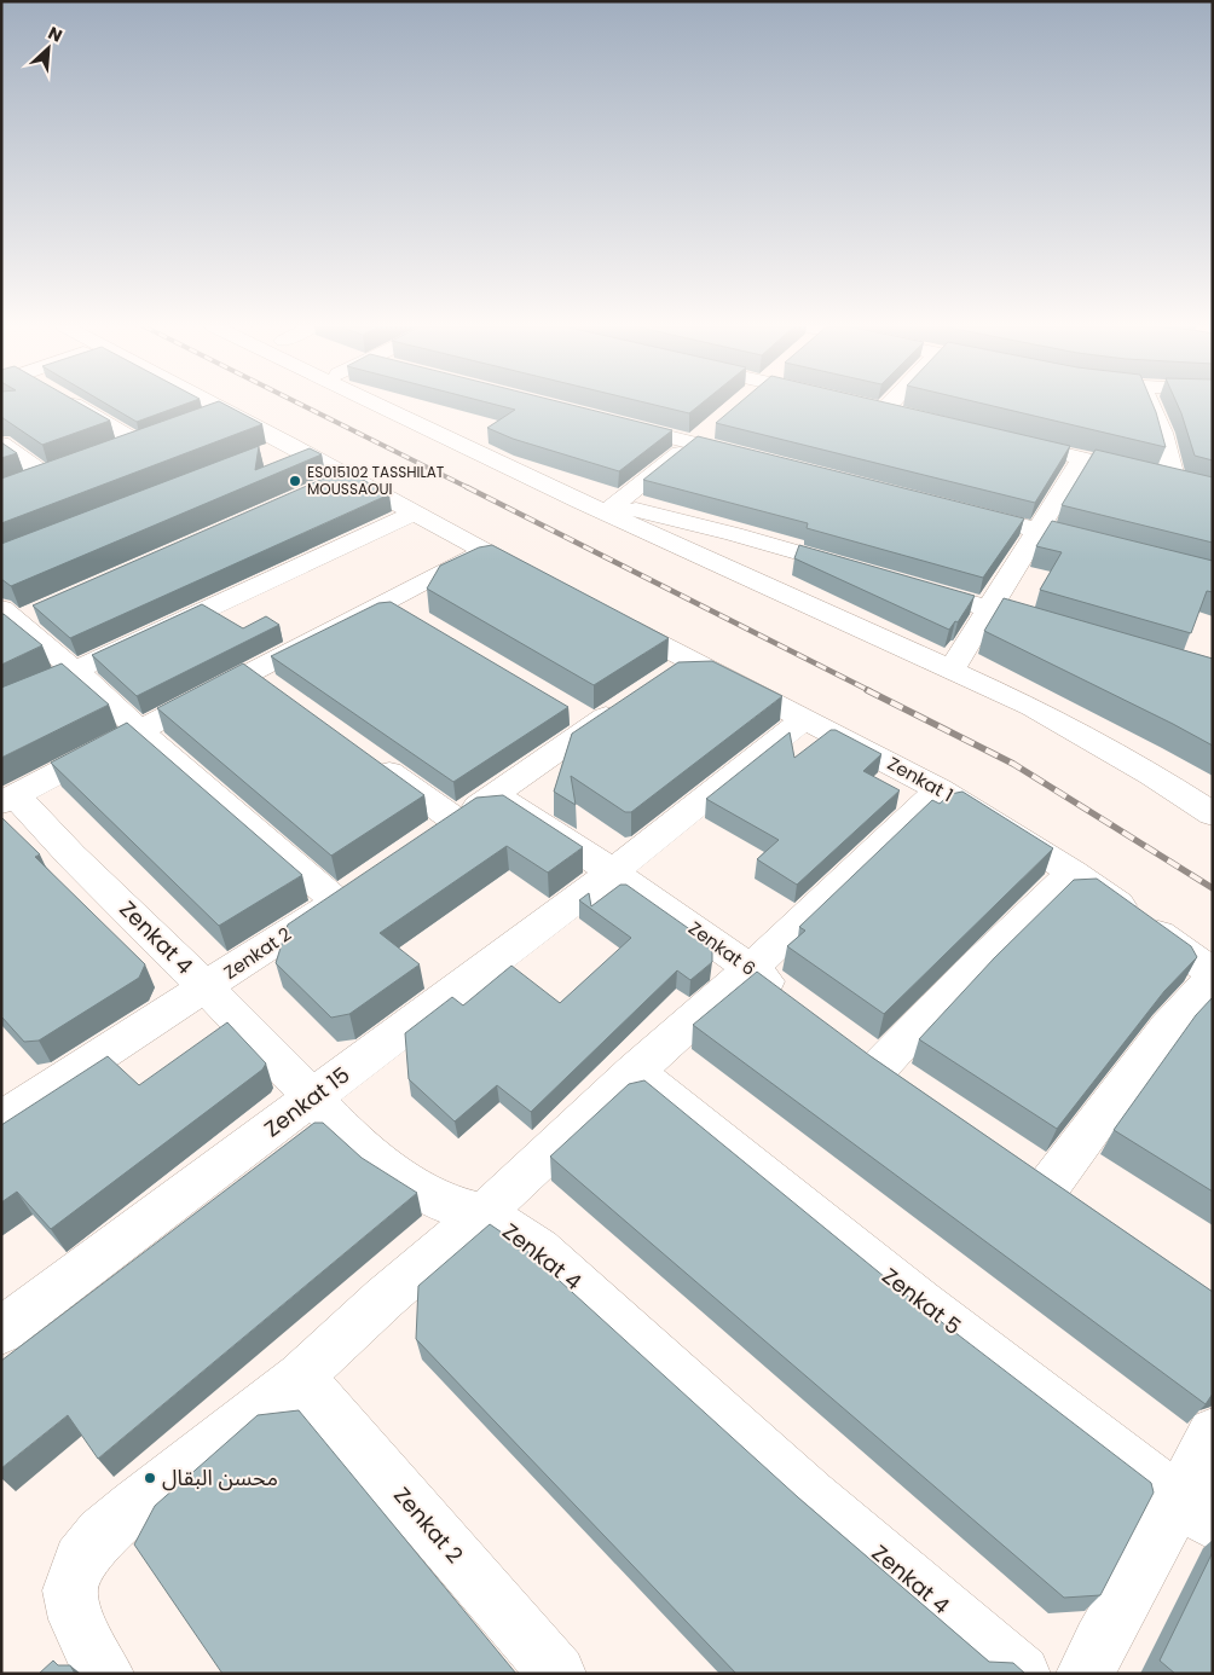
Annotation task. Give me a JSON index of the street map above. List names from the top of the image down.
{
  "streets": {
    "street": [
      "Zenkat 1",
      "Zenkat 4",
      "Zenkat 6",
      "Zenkat 2",
      "Zenkat 15",
      "Zenkat 5"
    ]
  },
  "crossings": [
    ["Zenkat 1", "Zenkat 15"],
    ["Zenkat 4", "Zenkat 2"],
    ["Zenkat 4", "Zenkat 15"],
    ["Zenkat 6", "Zenkat 15"]
  ],
  "places": ["ES015102 TASSHILAT MOUSSAOUI", "محسن البقال"],
  "north": "top right"
}
